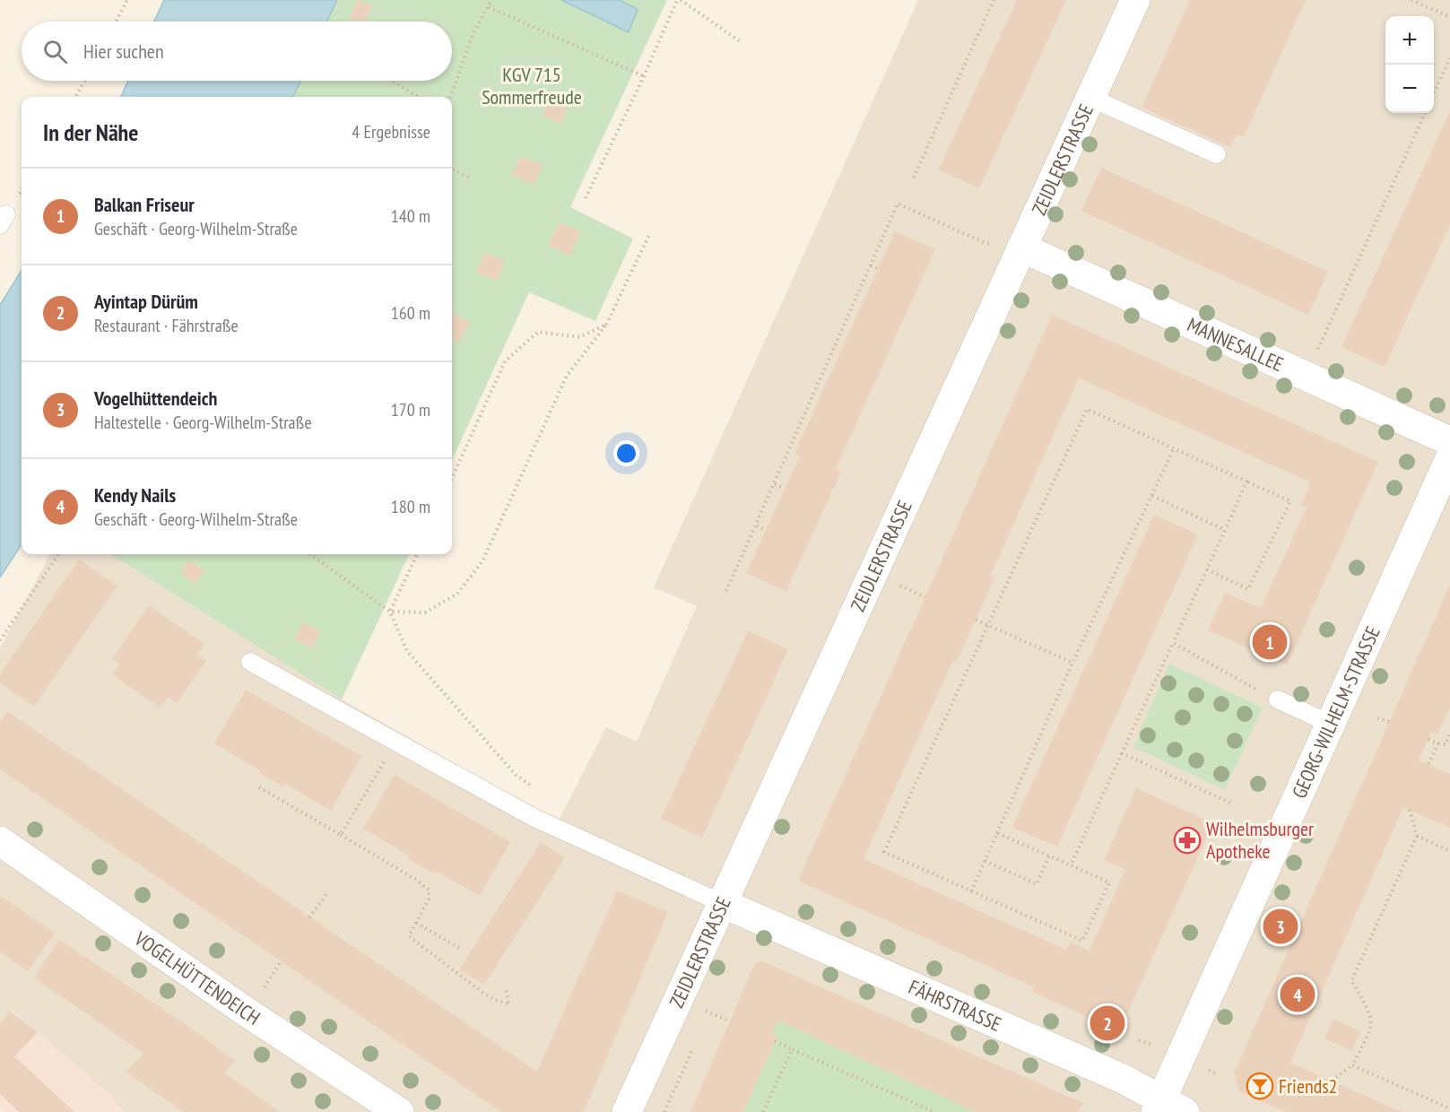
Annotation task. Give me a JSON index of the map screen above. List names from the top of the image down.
{
  "streets": {
    "street": [
      "ZEIDLERSTRASSE",
      "MANNESALLEE",
      "GEORG-WILHELM-STRASSE",
      "VOGELHÜTTENDEICH",
      "FÄHRSTRASSE"
    ]
  },
  "crossings": [
    ["ZEIDLERSTRASSE", "MANNESALLEE"],
    ["ZEIDLERSTRASSE", "FÄHRSTRASSE"],
    ["GEORG-WILHELM-STRASSE", "FÄHRSTRASSE"]
  ],
  "parks": ["KGV 715 Sommerfreude"],
  "places": {
    "pharmacy": ["Wilhelmsburger Apotheke"],
    "bar": ["Friends2"]
  },
  "page": {
    "map_buttons": ["+", "−"],
    "search": "Hier suchen",
    "heading": ["In der Nähe", "4 Ergebnisse"],
    "list": [
      {
        "mark": "1",
        "name": "Balkan Friseur",
        "note": "Geschäft · Georg-Wilhelm-Straße",
        "value": "140 m"
      },
      {
        "mark": "2",
        "name": "Ayintap Dürüm",
        "note": "Restaurant · Fährstraße",
        "value": "160 m"
      },
      {
        "mark": "3",
        "name": "Vogelhüttendeich",
        "note": "Haltestelle · Georg-Wilhelm-Straße",
        "value": "170 m"
      },
      {
        "mark": "4",
        "name": "Kendy Nails",
        "note": "Geschäft · Georg-Wilhelm-Straße",
        "value": "180 m"
      }
    ],
    "pins": [
      "1",
      "3",
      "4",
      "2"
    ]
  }
}
